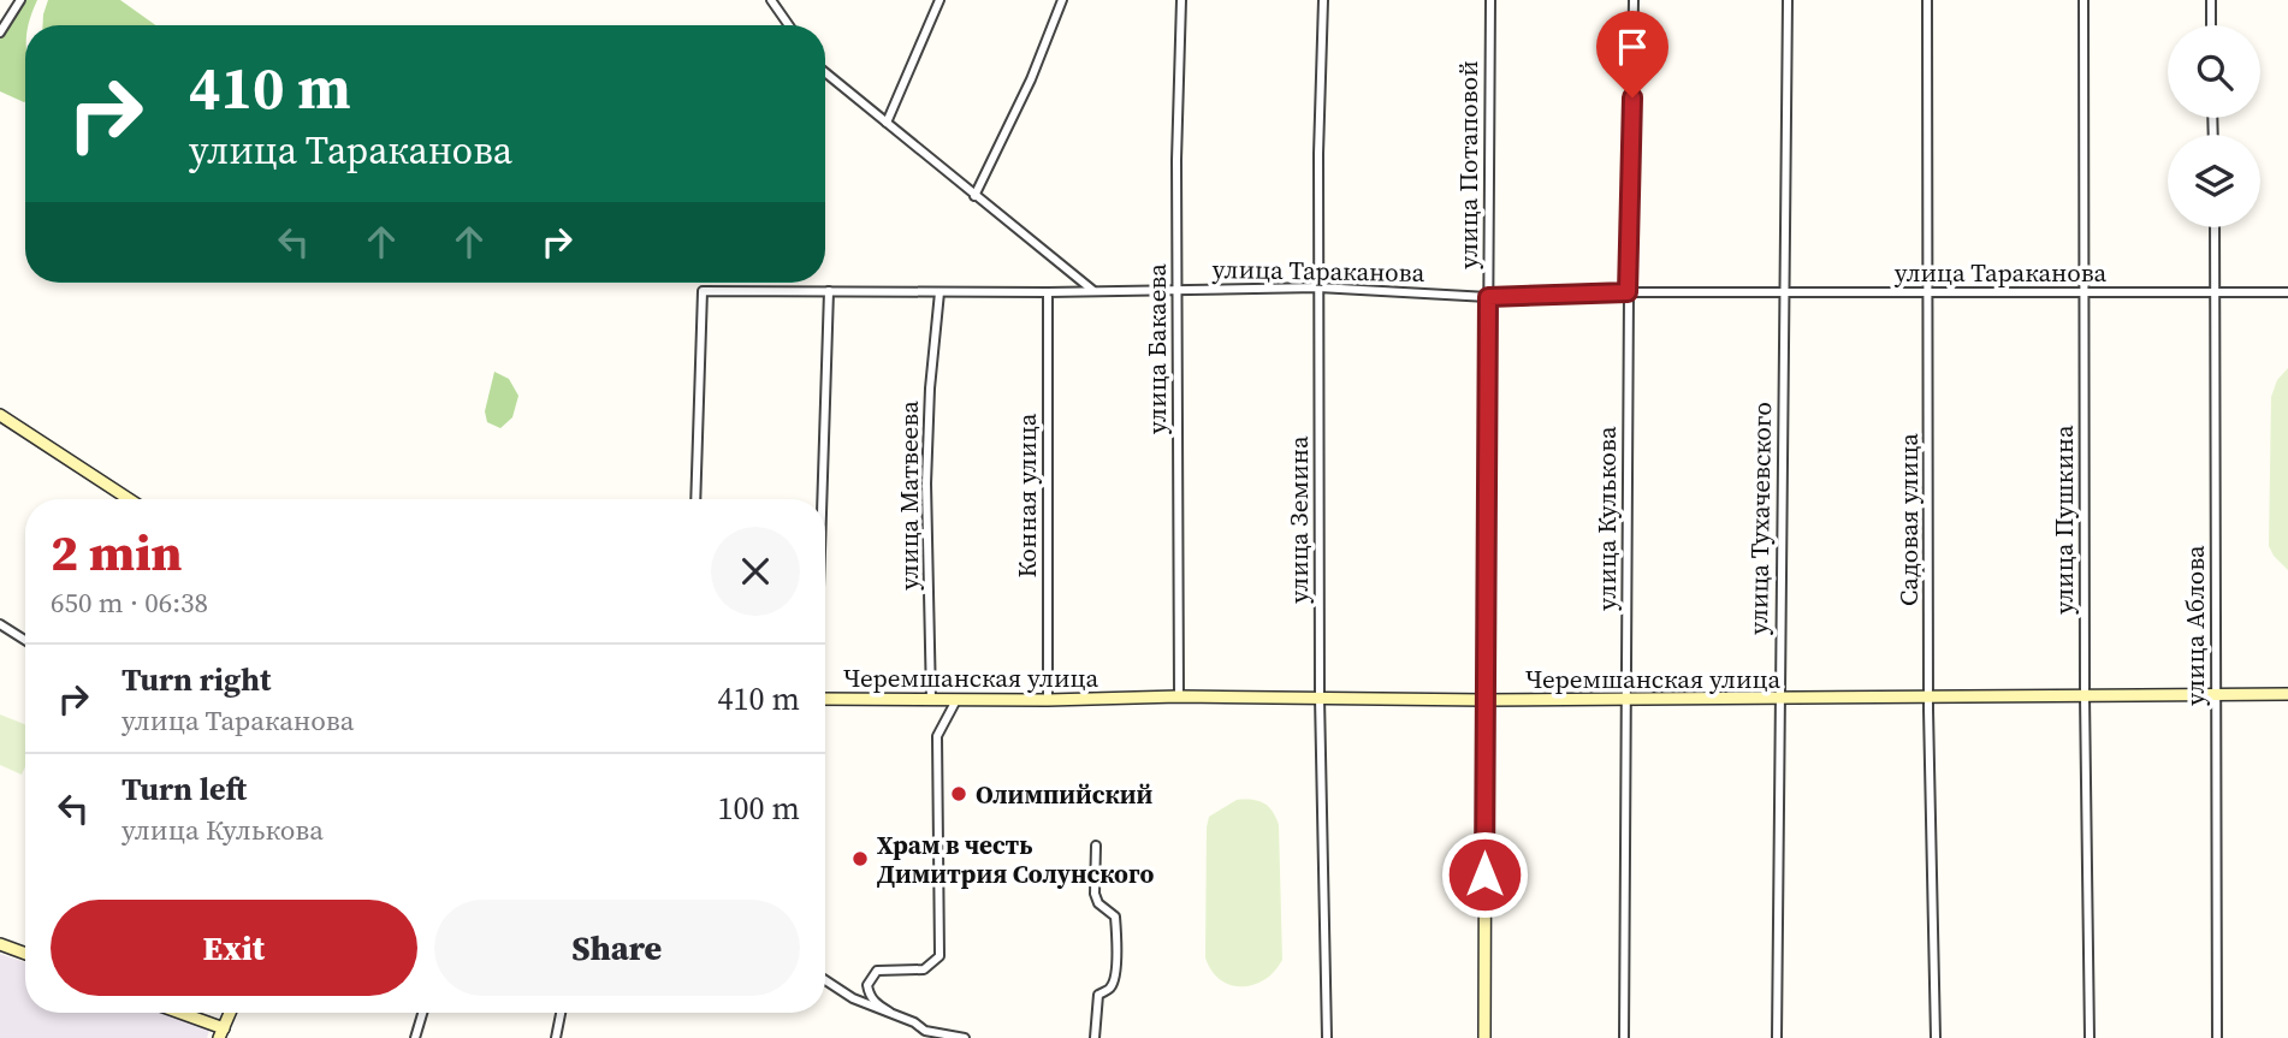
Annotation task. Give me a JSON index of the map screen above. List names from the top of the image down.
{
  "streets": {
    "main road": ["улица Потаповой", "Черемшанская улица"],
    "street": [
      "улица Тараканова",
      "улица Бакаева",
      "улица Матвеева",
      "Конная улица",
      "улица Кулькова",
      "улица Тухачевского",
      "улица Земина",
      "Садовая улица",
      "улица Пушкина",
      "улица Аблова"
    ]
  },
  "crossings": [
    ["улица Потаповой", "улица Тараканова"],
    ["улица Потаповой", "Черемшанская улица"],
    ["улица Тараканова", "улица Бакаева"],
    ["улица Тараканова", "улица Матвеева"],
    ["улица Тараканова", "Конная улица"],
    ["улица Тараканова", "улица Кулькова"],
    ["улица Тараканова", "улица Тухачевского"],
    ["улица Тараканова", "улица Земина"],
    ["улица Тараканова", "Садовая улица"],
    ["улица Тараканова", "улица Пушкина"],
    ["улица Тараканова", "улица Аблова"],
    ["улица Бакаева", "Черемшанская улица"],
    ["улица Матвеева", "Черемшанская улица"],
    ["Конная улица", "Черемшанская улица"],
    ["улица Кулькова", "Черемшанская улица"],
    ["улица Тухачевского", "Черемшанская улица"],
    ["улица Земина", "Черемшанская улица"],
    ["Садовая улица", "Черемшанская улица"],
    ["улица Пушкина", "Черемшанская улица"],
    ["улица Аблова", "Черемшанская улица"]
  ],
  "places": ["Олимпийский", "Храм в честь Димитрия Солунского"],
  "page": {
    "turn": ["410 m", "улица Тараканова"],
    "heading": ["2 min", "650 m · 06:38"],
    "list": [
      {
        "name": "Turn right",
        "note": "улица Тараканова",
        "value": "410 m"
      },
      {
        "name": "Turn left",
        "note": "улица Кулькова",
        "value": "100 m"
      }
    ],
    "buttons": ["Exit", "Share"]
  }
}
